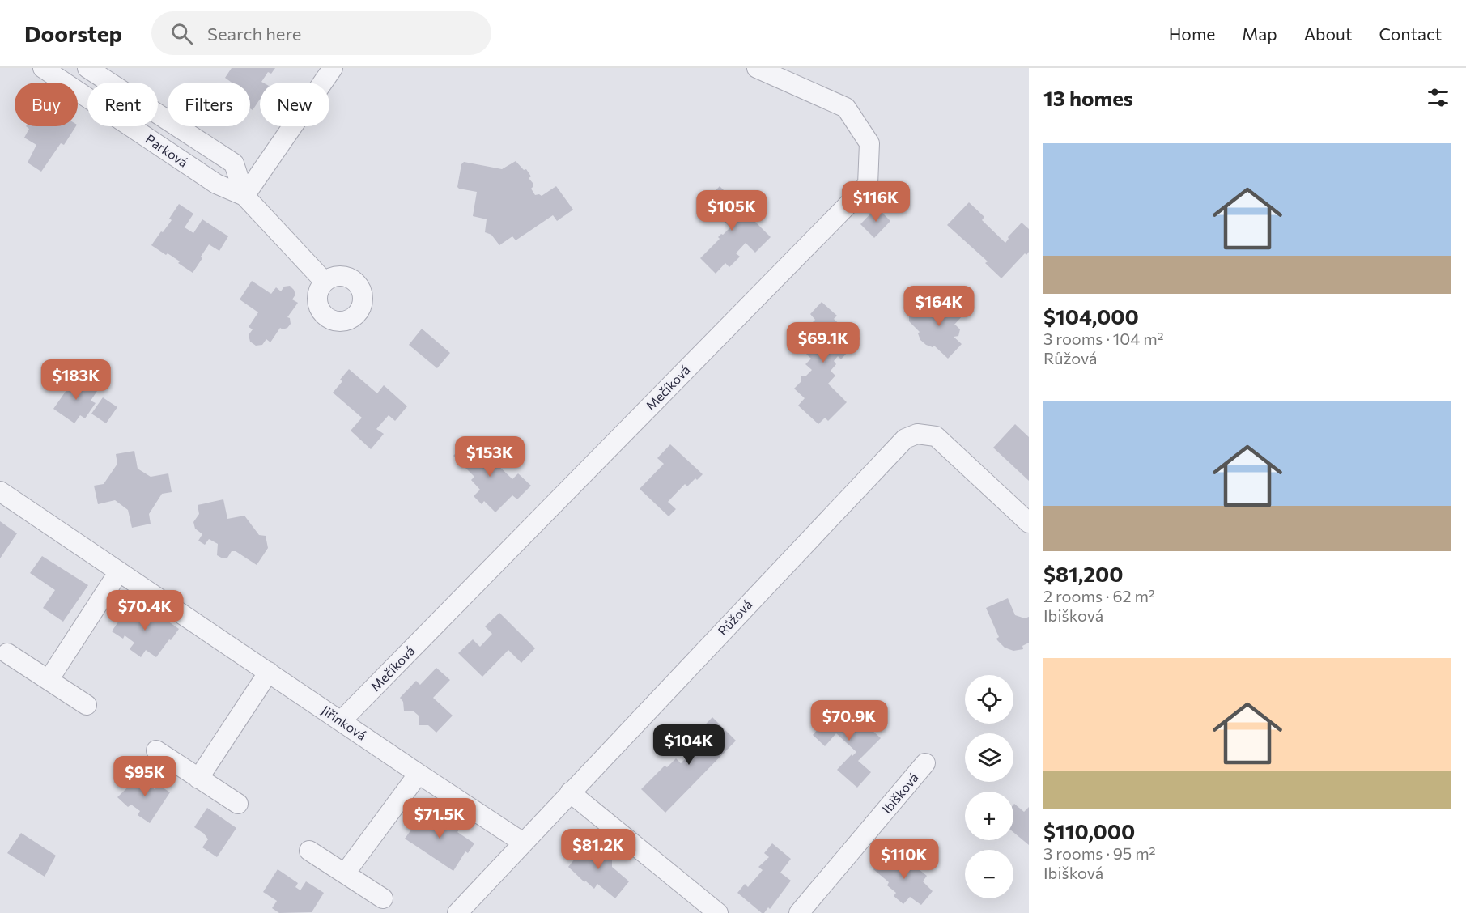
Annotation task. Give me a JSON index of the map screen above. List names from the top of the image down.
{
  "streets": {
    "street": [
      "Parková",
      "Mečíková",
      "Růžová",
      "Jiřinková",
      "Ibišková"
    ]
  },
  "crossings": [
    ["Mečíková", "Jiřinková"],
    ["Růžová", "Jiřinková"]
  ],
  "page": {
    "header": "Doorstep",
    "search": "Search here",
    "nav": [
      "Home",
      "Map",
      "About",
      "Contact"
    ],
    "heading": "13 homes",
    "chip": [
      "Buy",
      "Rent",
      "Filters",
      "New"
    ],
    "list": [
      {
        "name": "$104,000",
        "note": "3 rooms · 104 m² · Růžová"
      },
      {
        "name": "$81,200",
        "note": "2 rooms · 62 m² · Ibišková"
      },
      {
        "name": "$110,000",
        "note": "3 rooms · 95 m² · Ibišková"
      }
    ],
    "price": [
      "$116K",
      "$105K",
      "$164K",
      "$69.1K",
      "$183K",
      "$153K",
      "$70.4K",
      "$70.9K",
      "$104K",
      "$95K",
      "$71.5K",
      "$81.2K",
      "$110K"
    ],
    "map_buttons": ["+", "−"]
  }
}
